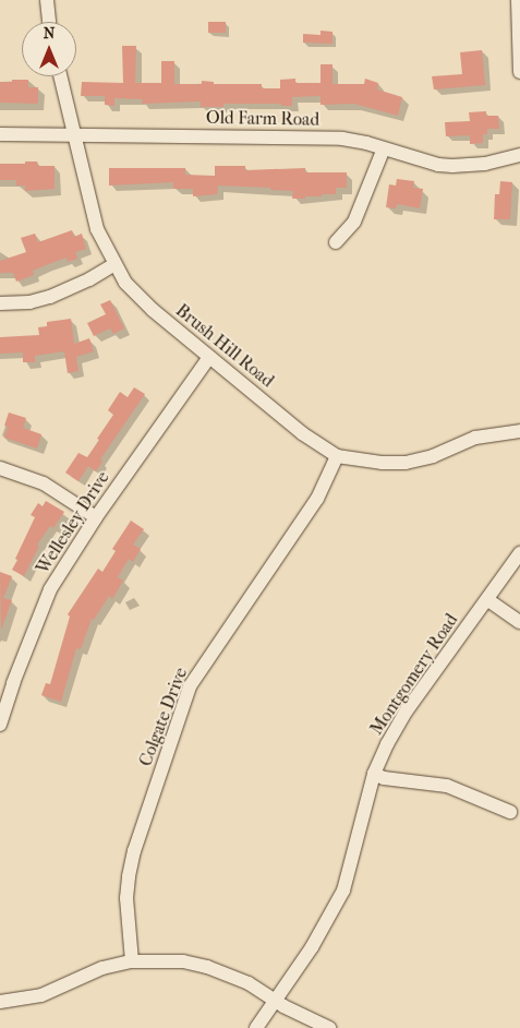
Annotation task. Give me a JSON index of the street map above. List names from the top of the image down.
{
  "streets": {
    "street": [
      "Old Farm Road",
      "Brush Hill Road",
      "Wellesley Drive",
      "Montgomery Road",
      "Colgate Drive"
    ]
  },
  "crossings": [
    ["Old Farm Road", "Brush Hill Road"],
    ["Brush Hill Road", "Wellesley Drive"],
    ["Brush Hill Road", "Colgate Drive"]
  ],
  "north": "top"
}
